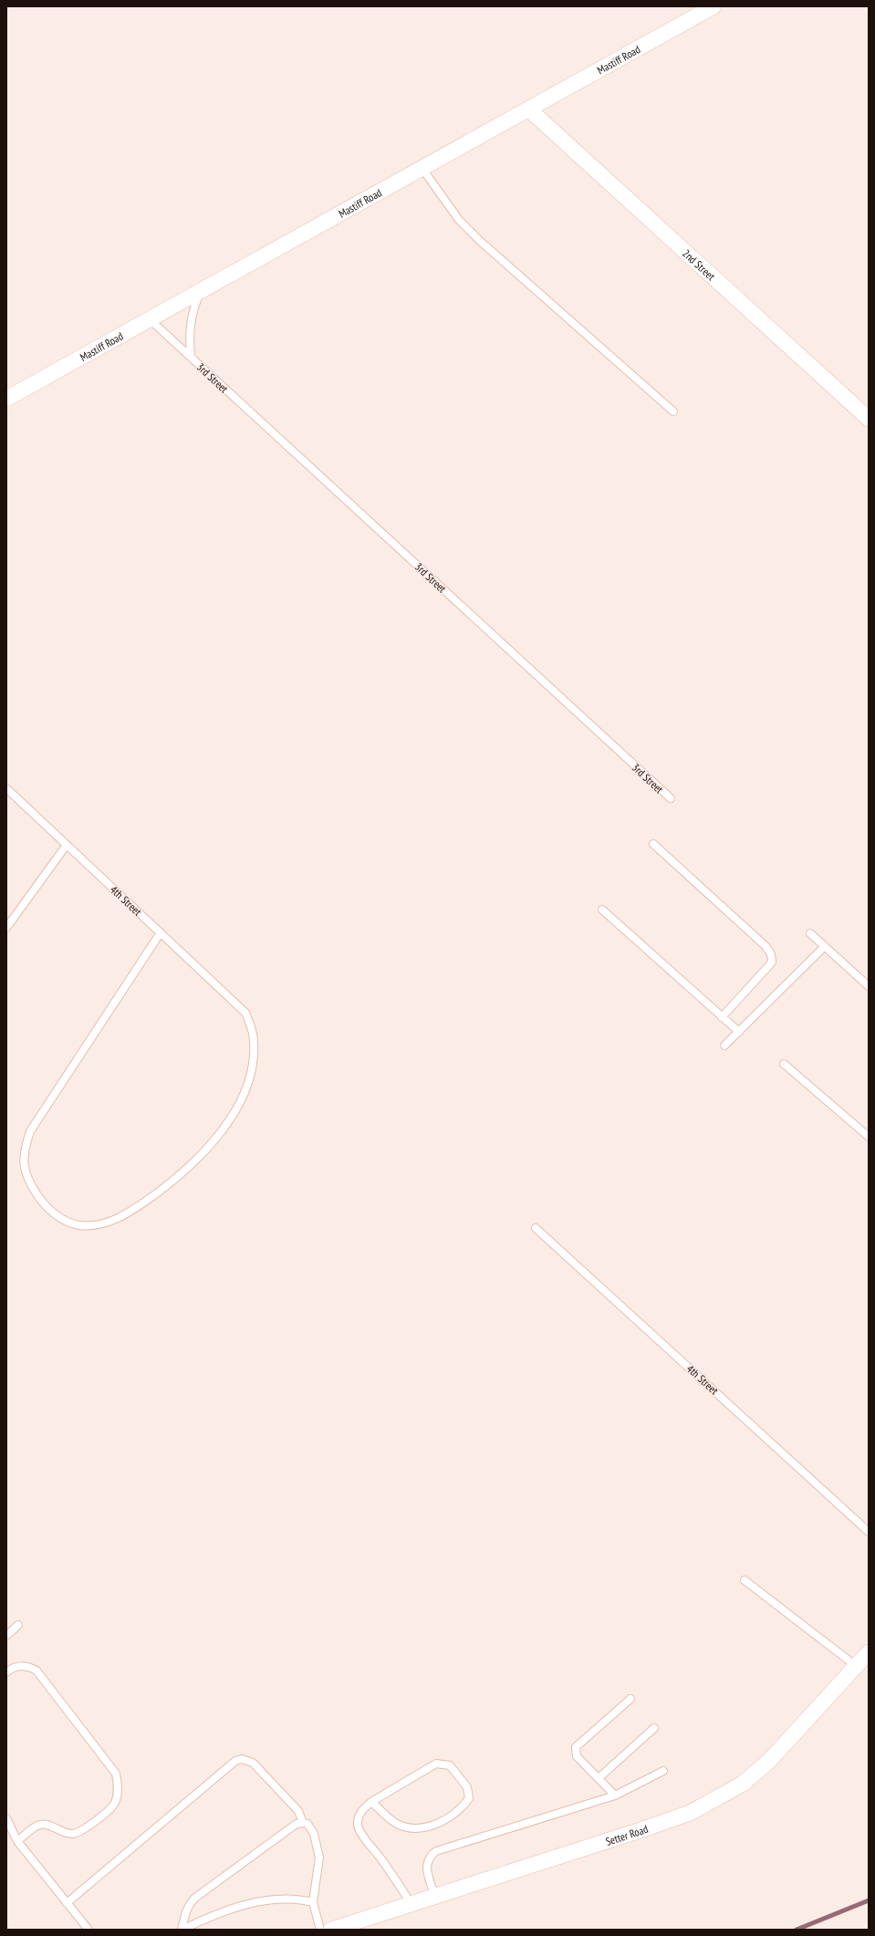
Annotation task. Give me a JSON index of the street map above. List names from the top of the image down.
{
  "streets": {
    "street": ["Mastiff Road", "2nd Street", "Setter Road"],
    "lane": ["3rd Street", "4th Street"]
  },
  "crossings": [
    ["Mastiff Road", "2nd Street"],
    ["Mastiff Road", "3rd Street"]
  ]
}
